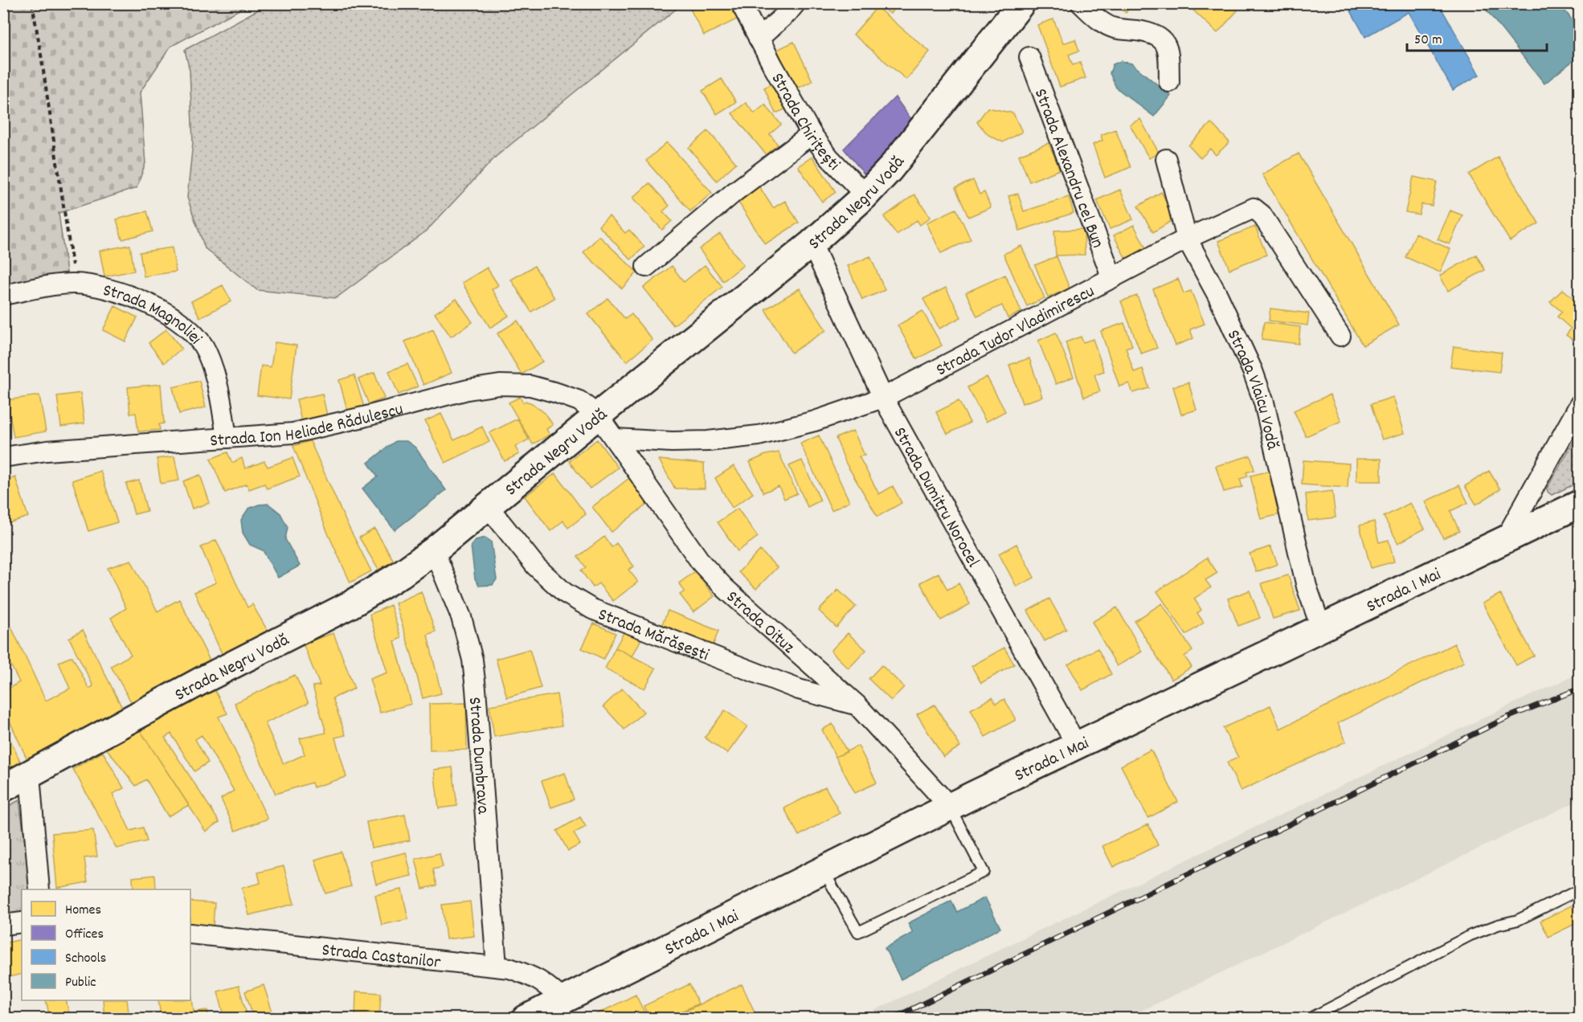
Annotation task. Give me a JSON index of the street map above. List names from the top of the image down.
{
  "streets": {
    "main road": ["Strada Negru Vodă", "Strada 1 Mai"],
    "street": [
      "Strada Chirițești",
      "Strada Alexandru cel Bun",
      "Strada Magnoliei",
      "Strada Tudor Vladimirescu",
      "Strada Vlaicu Vodă",
      "Strada Ion Heliade Rădulescu",
      "Strada Dumitru Norocel",
      "Strada Oituz",
      "Strada Mărășești",
      "Strada Dumbrava",
      "Strada Castanilor"
    ]
  },
  "crossings": [
    ["Strada Chirițești", "Strada Negru Vodă"],
    ["Strada Alexandru cel Bun", "Strada Tudor Vladimirescu"],
    ["Strada Negru Vodă", "Strada Ion Heliade Rădulescu"],
    ["Strada Negru Vodă", "Strada Dumitru Norocel"],
    ["Strada Negru Vodă", "Strada Oituz"],
    ["Strada Negru Vodă", "Strada Mărășești"],
    ["Strada Negru Vodă", "Strada Dumbrava"],
    ["Strada Magnoliei", "Strada Ion Heliade Rădulescu"],
    ["Strada Tudor Vladimirescu", "Strada Vlaicu Vodă"],
    ["Strada Tudor Vladimirescu", "Strada Dumitru Norocel"],
    ["Strada Tudor Vladimirescu", "Strada Oituz"],
    ["Strada Vlaicu Vodă", "Strada 1 Mai"],
    ["Strada Ion Heliade Rădulescu", "Strada Oituz"],
    ["Strada Dumitru Norocel", "Strada 1 Mai"],
    ["Strada 1 Mai", "Strada Oituz"],
    ["Strada 1 Mai", "Strada Castanilor"],
    ["Strada Oituz", "Strada Mărășești"],
    ["Strada Dumbrava", "Strada Castanilor"]
  ],
  "legend": [
    "Homes",
    "Offices",
    "Schools",
    "Public"
  ],
  "scale_bar": "50 m"
}
